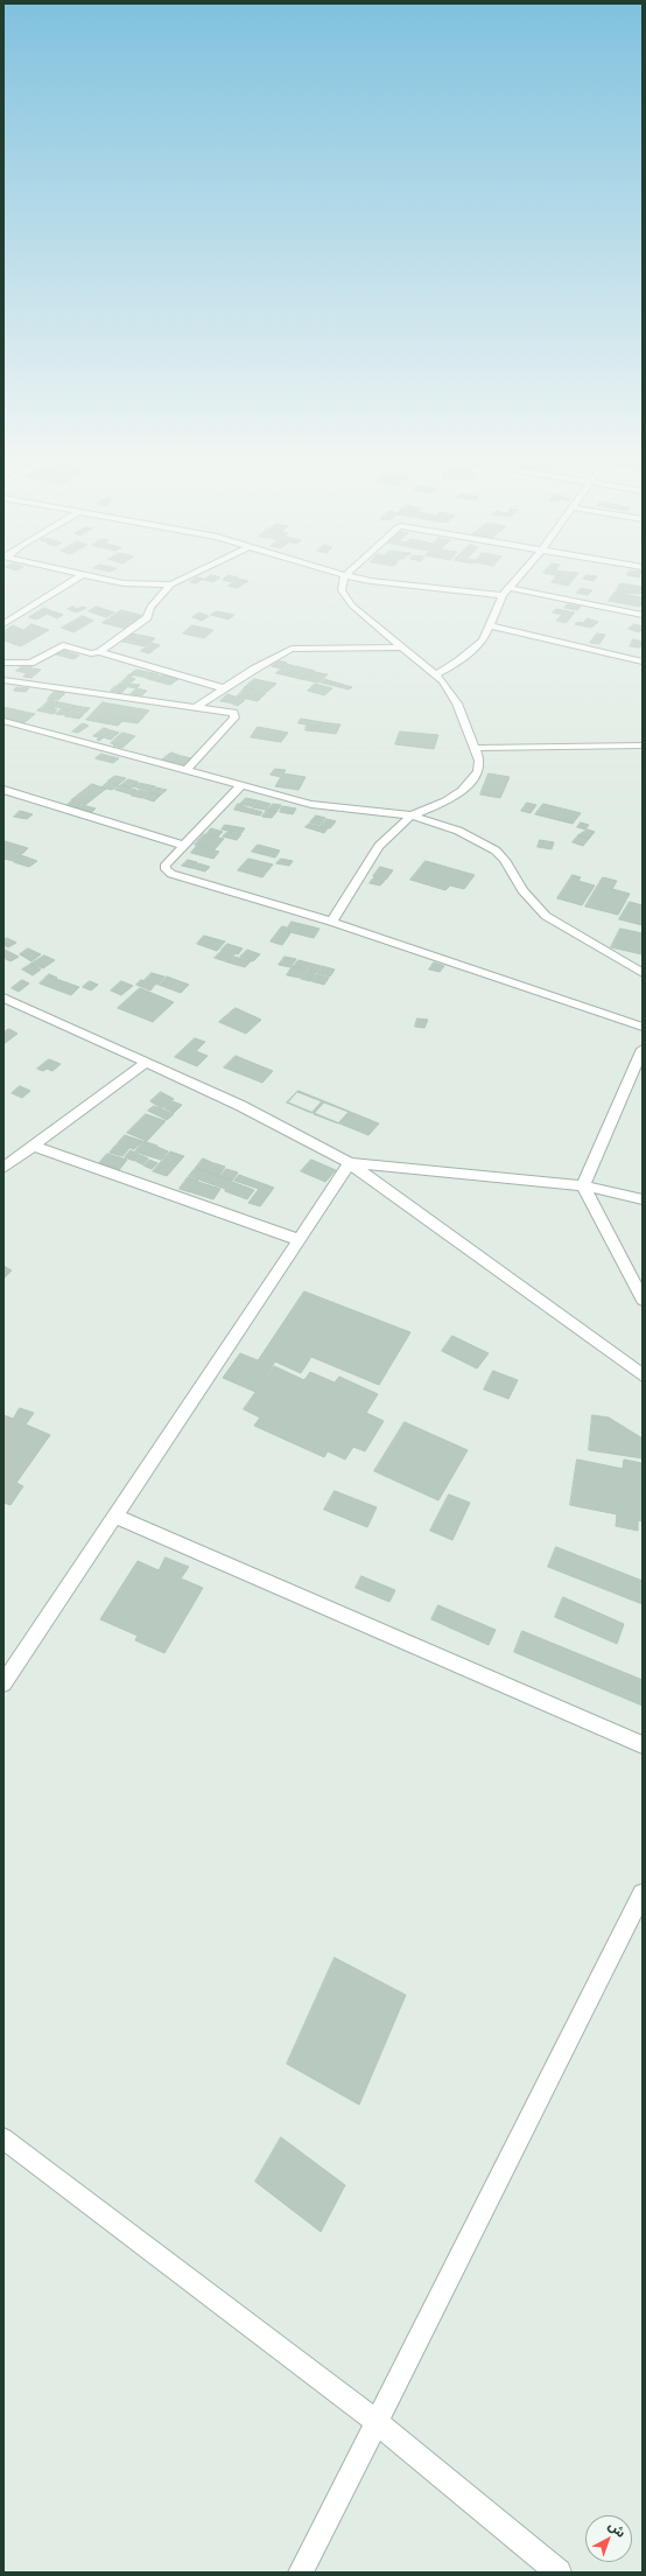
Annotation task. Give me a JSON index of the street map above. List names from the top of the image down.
{
  "north": "top right"
}
